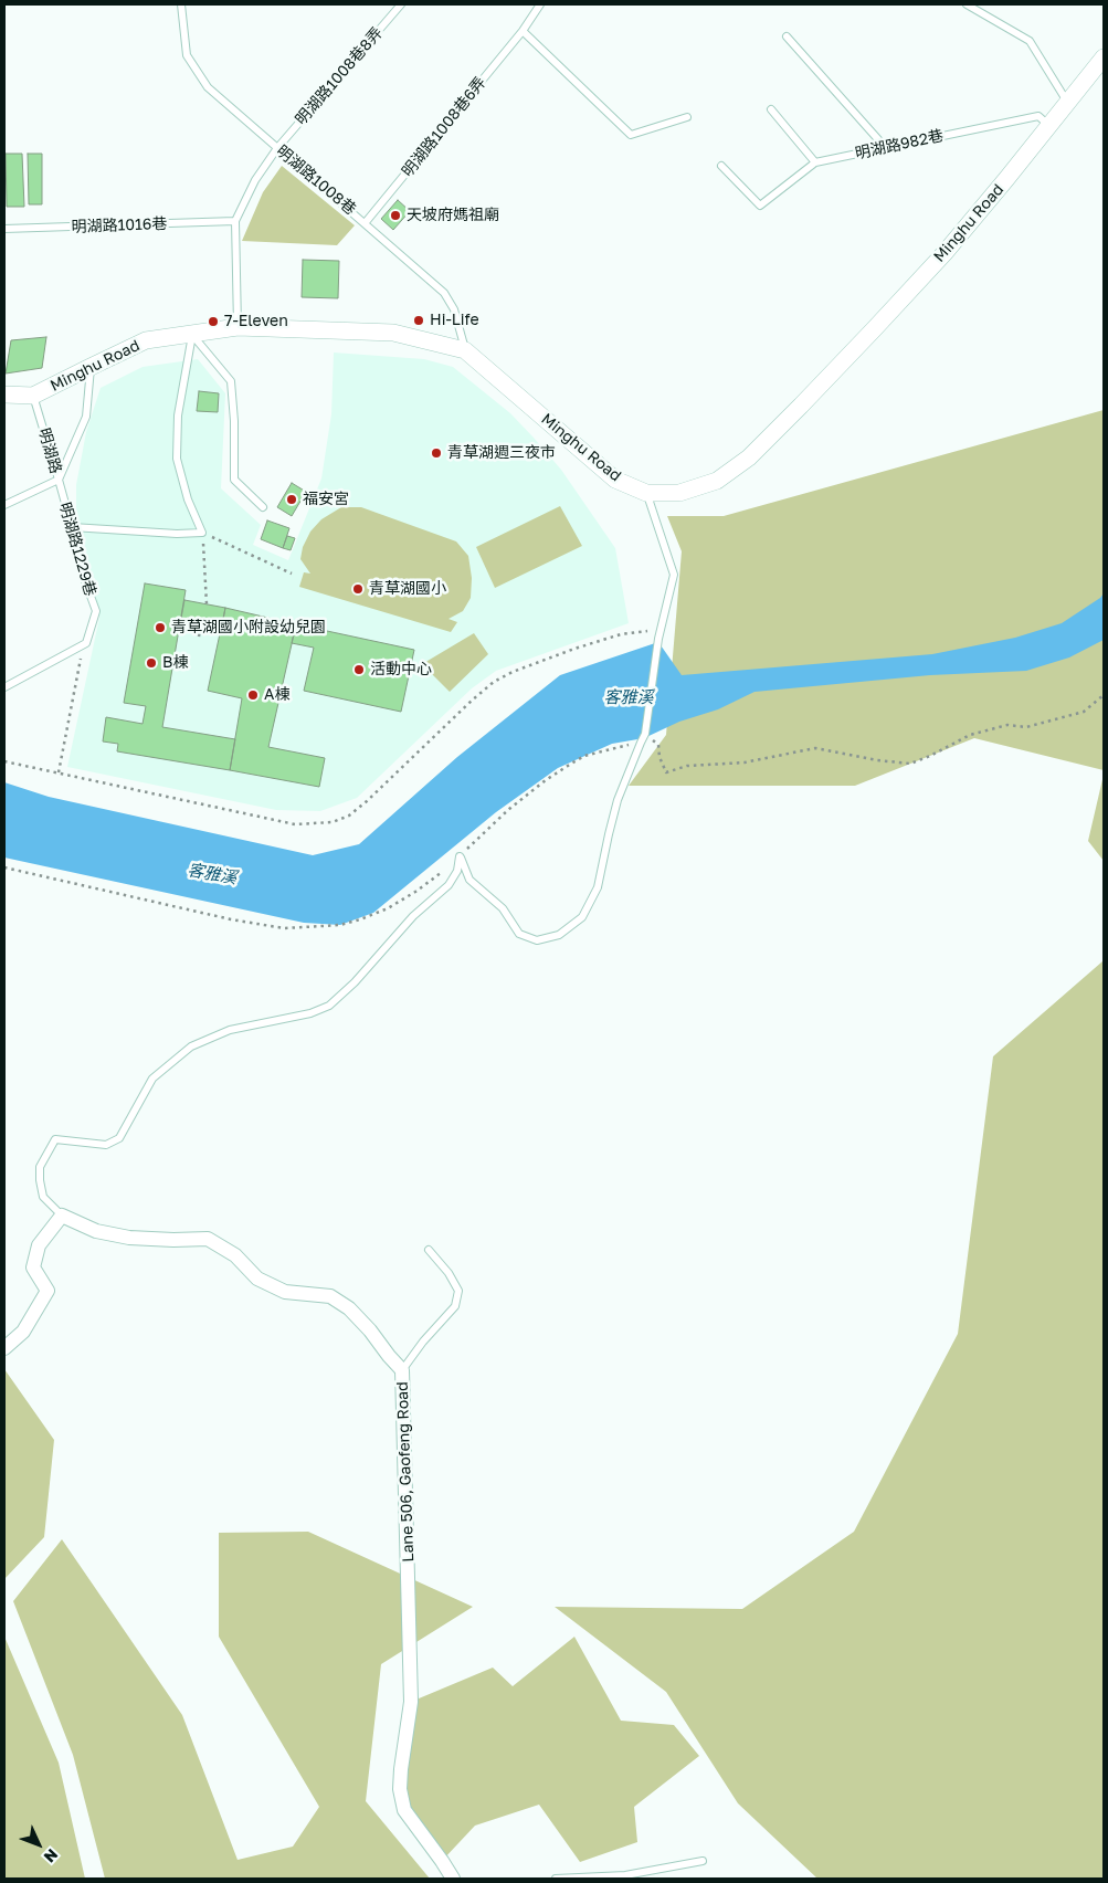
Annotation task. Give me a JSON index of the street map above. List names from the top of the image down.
{
  "streets": {
    "street": ["Minghu Road", "Lane 506, Gaofeng Road"],
    "lane": [
      "明湖路1008巷8弄",
      "明湖路1008巷6弄",
      "明湖路982巷",
      "明湖路1008巷",
      "明湖路1016巷",
      "明湖路",
      "明湖路1229巷"
    ]
  },
  "crossings": [
    ["明湖路1008巷8弄", "明湖路1008巷"],
    ["明湖路1008巷6弄", "明湖路1008巷"],
    ["明湖路982巷", "Minghu Road"],
    ["明湖路1008巷", "Minghu Road"],
    ["Minghu Road", "明湖路"],
    ["明湖路", "明湖路1229巷"]
  ],
  "water": ["客雅溪"],
  "places": [
    "天坡府媽祖廟",
    "Hi-Life",
    "7-Eleven",
    "青草湖週三夜市",
    "福安宮",
    "青草湖國小",
    "青草湖國小附設幼兒園",
    "B棟",
    "活動中心",
    "A棟"
  ],
  "north": "bottom right"
}
